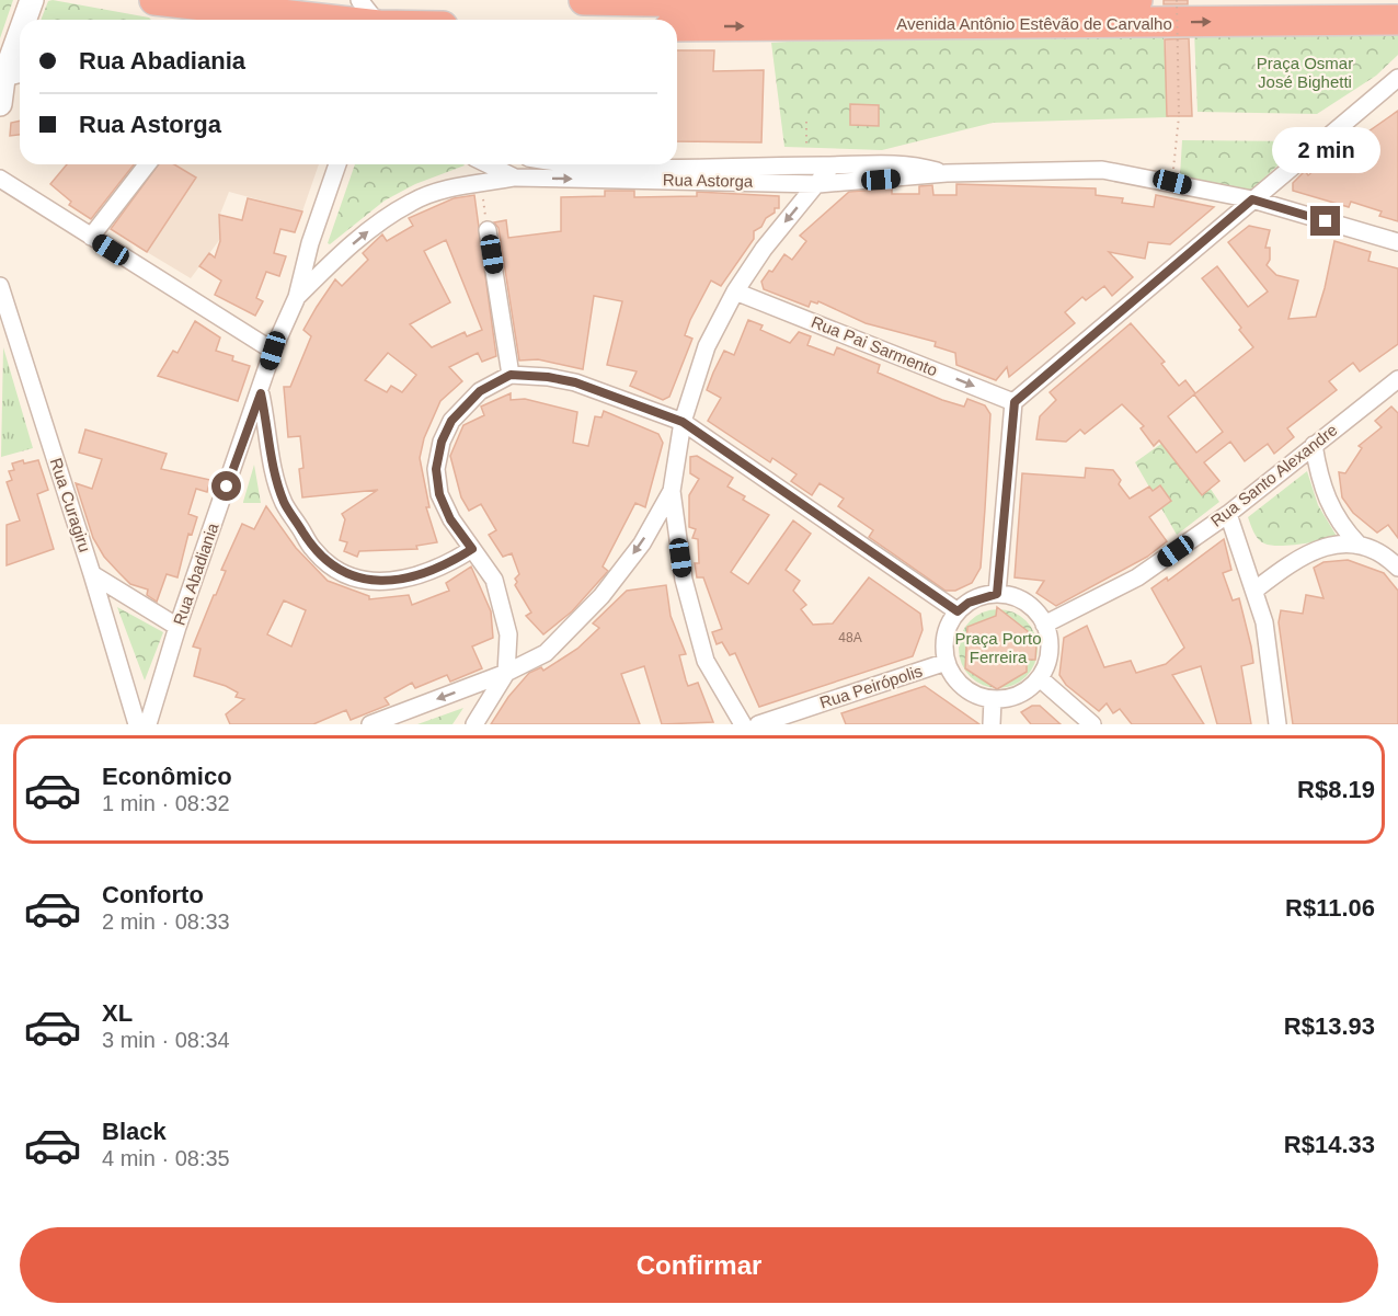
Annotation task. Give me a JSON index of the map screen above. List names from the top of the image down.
{
  "streets": {
    "highway": ["Avenida Antônio Estêvão de Carvalho"],
    "street": [
      "Rua Astorga",
      "Rua Pai Sarmento",
      "Rua Santo Alexandre",
      "Rua Curagiru",
      "Rua Abadiania",
      "Rua Peirópolis"
    ]
  },
  "crossings": [
    ["Rua Santo Alexandre", "Rua Peirópolis"]
  ],
  "one_way": ["Rua Pai Sarmento"],
  "parks": ["Praça Osmar José Bighetti", "Praça Porto Ferreira"],
  "house_numbers": ["48A"],
  "page": {
    "banner": ["Rua Abadiania", "Rua Astorga"],
    "bubble": "2 min",
    "list": [
      {
        "name": "Econômico",
        "note": "1 min · 08:32",
        "value": "R$8.19"
      },
      {
        "name": "Conforto",
        "note": "2 min · 08:33",
        "value": "R$11.06"
      },
      {
        "name": "XL",
        "note": "3 min · 08:34",
        "value": "R$13.93"
      },
      {
        "name": "Black",
        "note": "4 min · 08:35",
        "value": "R$14.33"
      }
    ],
    "buttons": "Confirmar"
  }
}
